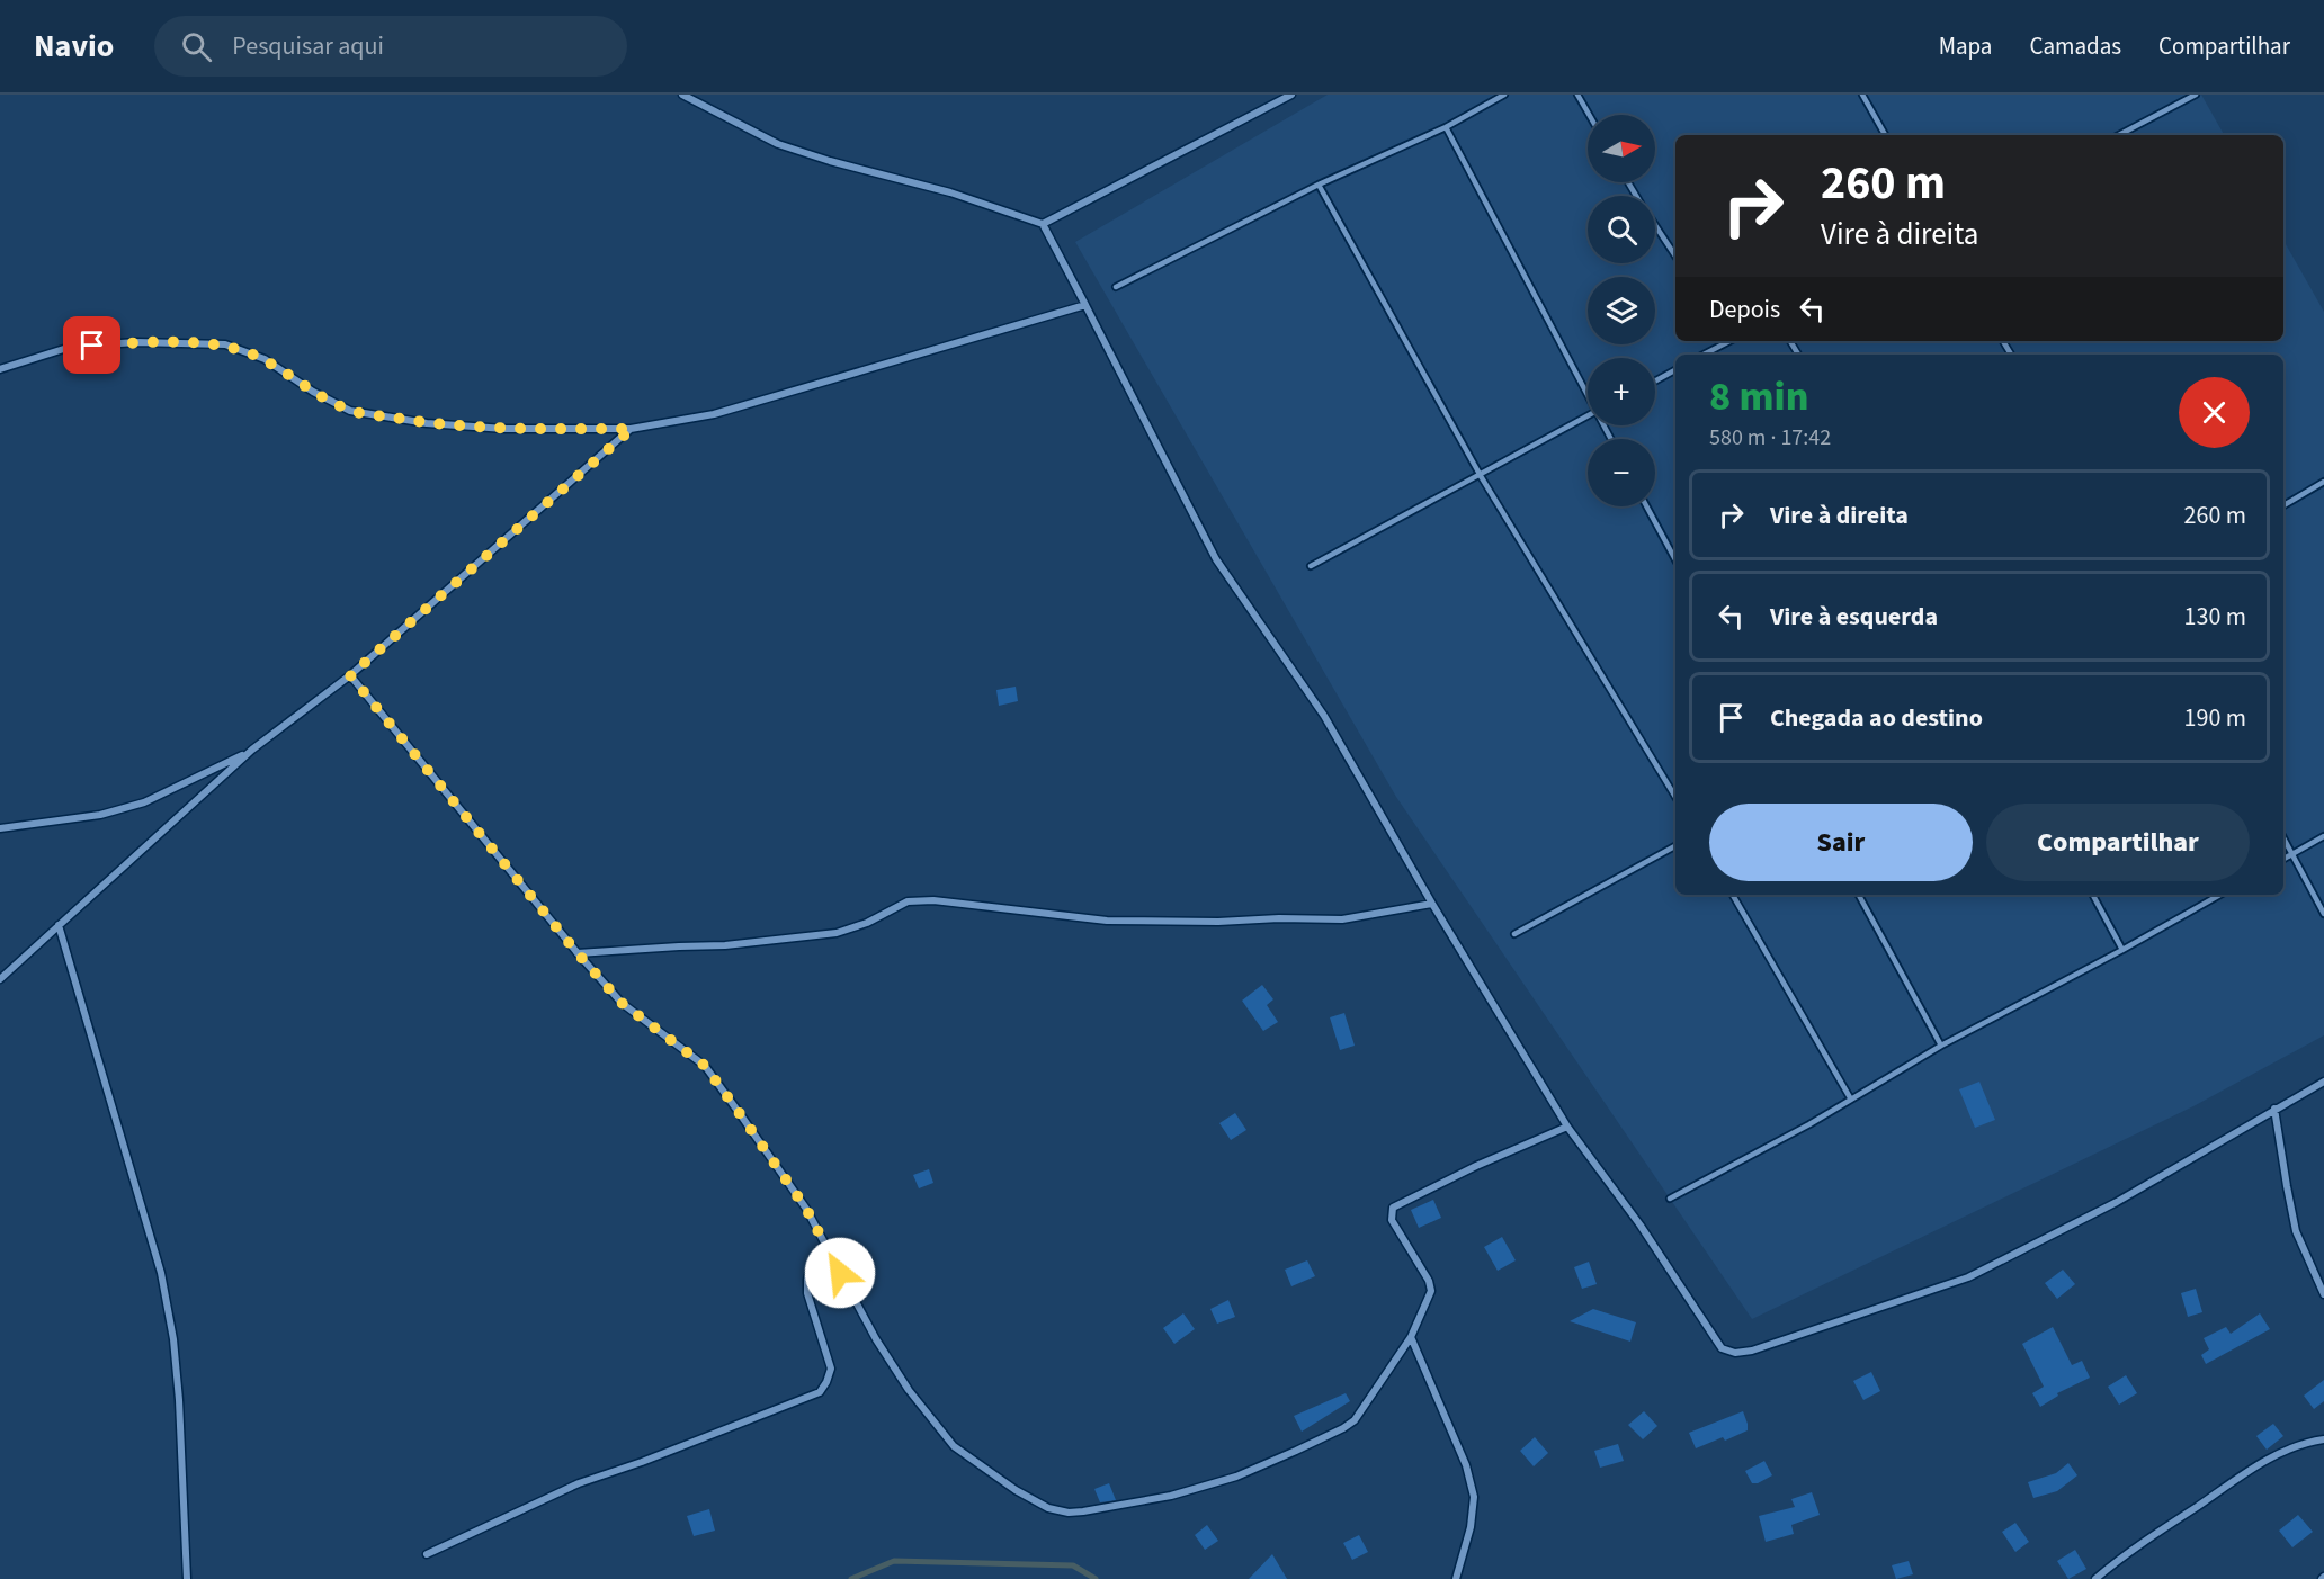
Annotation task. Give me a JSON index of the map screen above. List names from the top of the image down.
{
  "north": "right",
  "page": {
    "header": "Navio",
    "search": "Pesquisar aqui",
    "nav": ["Mapa", "Camadas", "Compartilhar"],
    "map_buttons": ["+", "−"],
    "turn": ["260 m", "Vire à direita"],
    "then": "Depois",
    "heading": ["8 min", "580 m · 17:42"],
    "list": [
      {
        "name": "Vire à direita",
        "value": "260 m"
      },
      {
        "name": "Vire à esquerda",
        "value": "130 m"
      },
      {
        "name": "Chegada ao destino",
        "value": "190 m"
      }
    ],
    "buttons": ["Sair", "Compartilhar"]
  }
}
